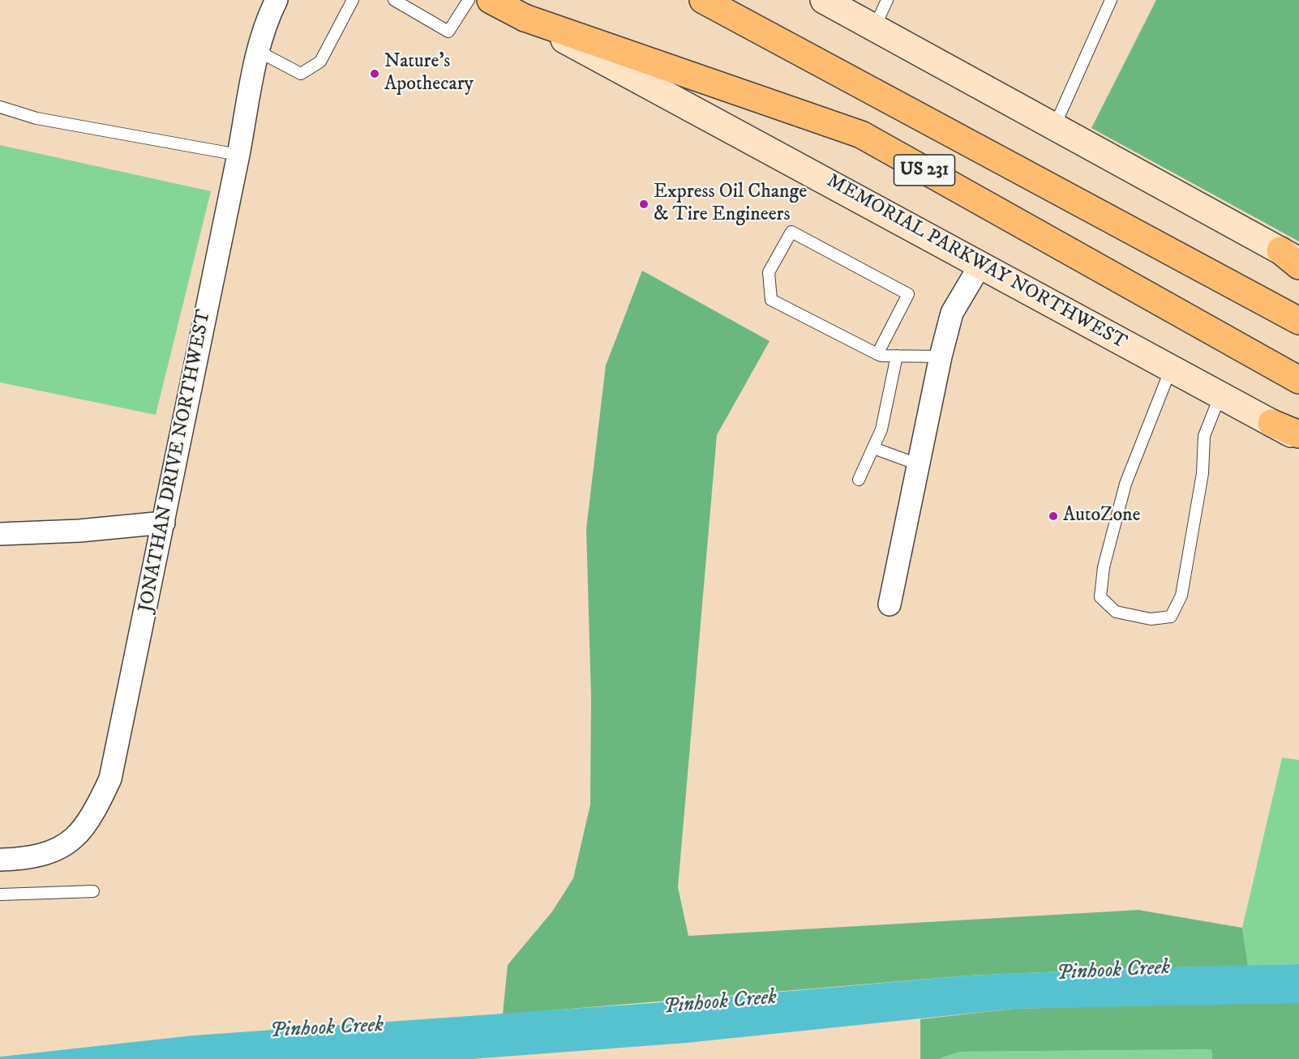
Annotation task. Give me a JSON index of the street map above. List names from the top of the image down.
{
  "streets": {
    "highway": ["US 231", "MEMORIAL PARKWAY NORTHWEST"],
    "street": ["JONATHAN DRIVE NORTHWEST"]
  },
  "water": ["Pinhook Creek"],
  "places": ["Nature's Apothecary", "Express Oil Change & Tire Engineers", "AutoZone"]
}
